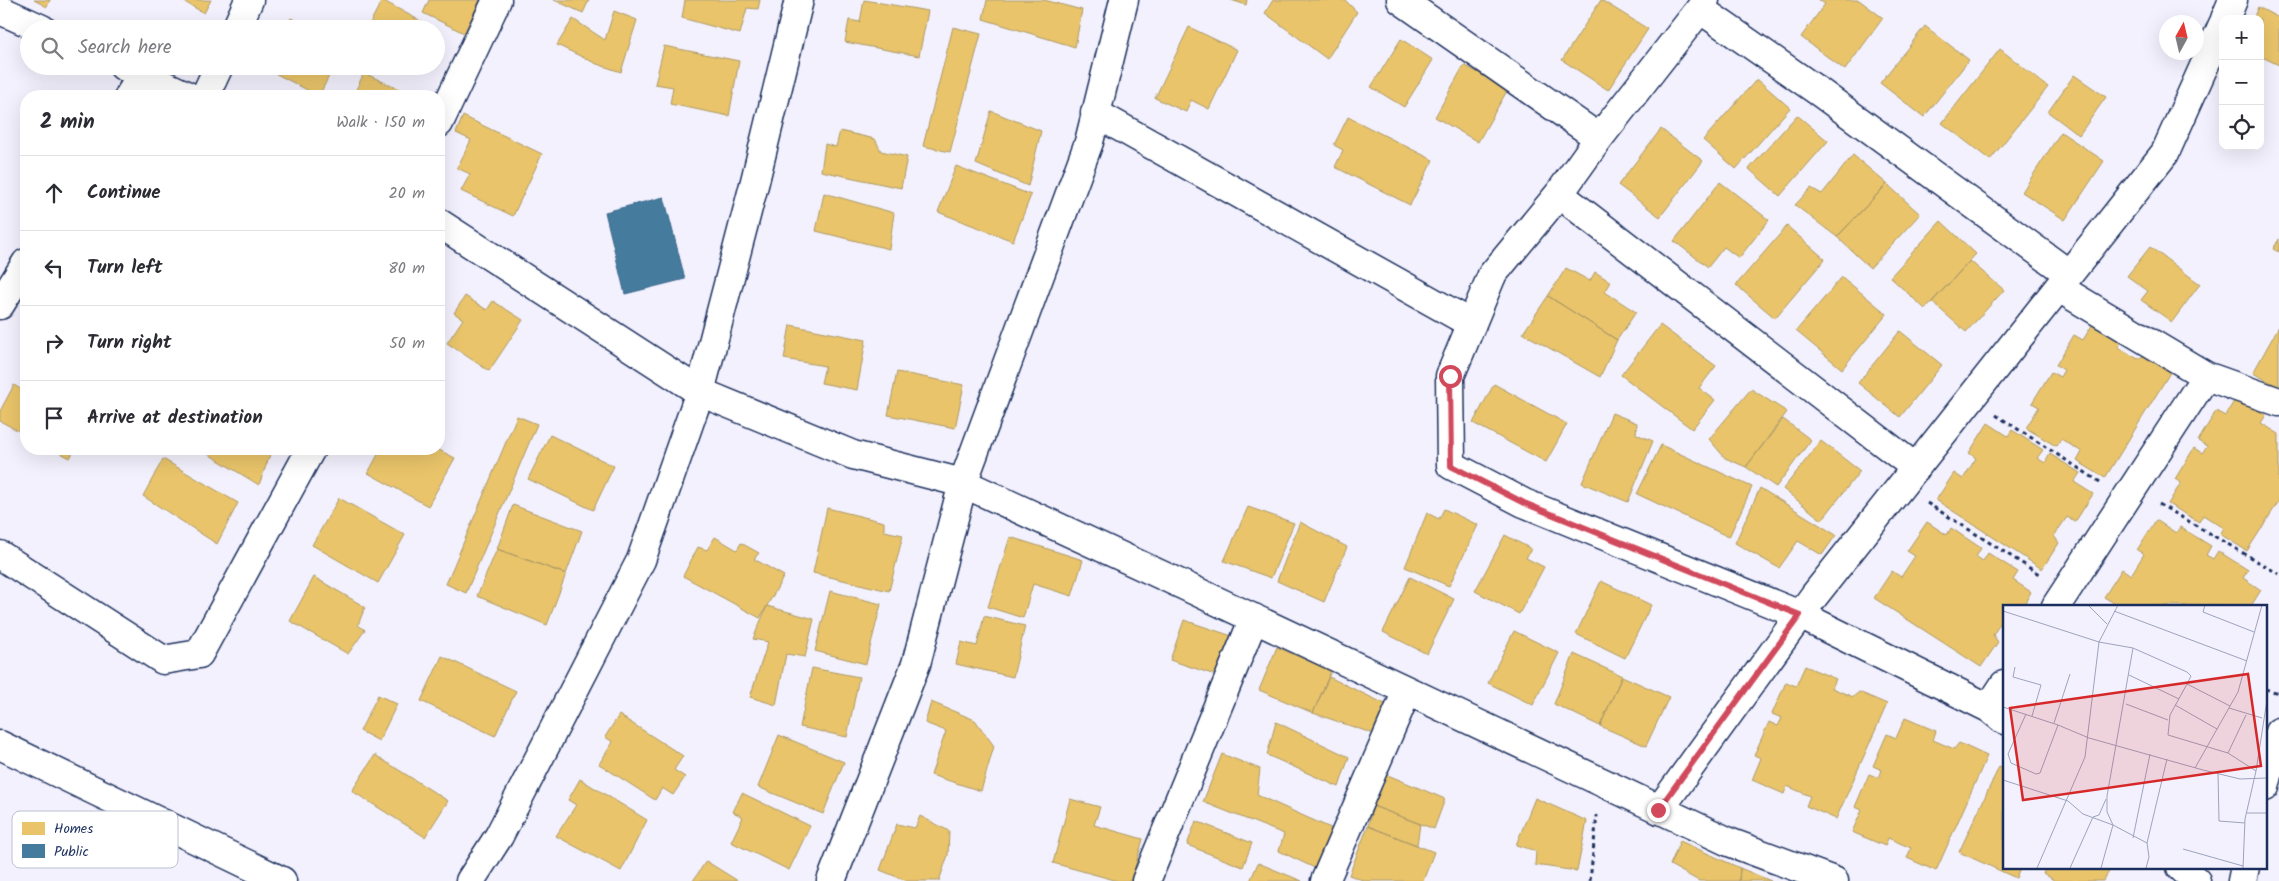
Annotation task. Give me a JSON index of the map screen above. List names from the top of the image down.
{
  "legend": ["Homes", "Public"],
  "north": "top",
  "page": {
    "map_buttons": ["+", "−"],
    "search": "Search here",
    "heading": ["2 min", "Walk · 150 m"],
    "list": [
      ["Continue", "20 m"],
      ["Turn left", "80 m"],
      ["Turn right", "50 m"],
      "Arrive at destination"
    ]
  }
}
